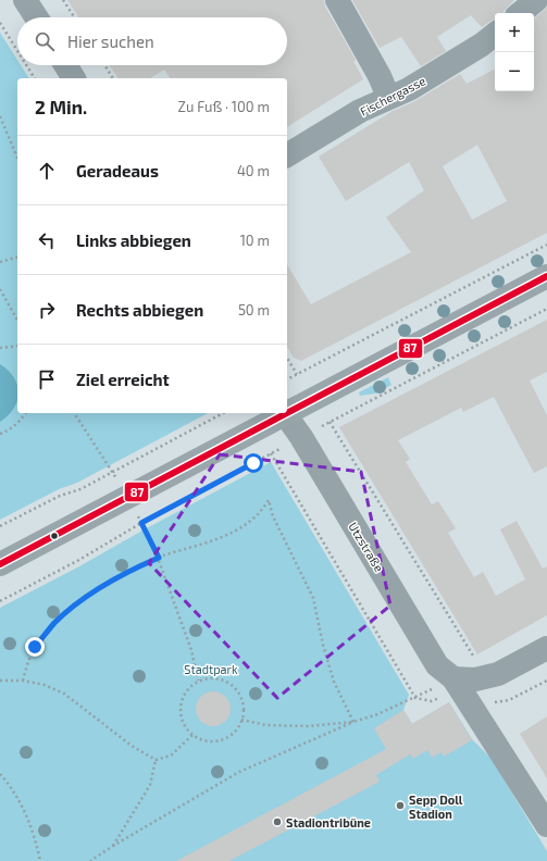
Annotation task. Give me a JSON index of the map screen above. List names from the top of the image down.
{
  "streets": {
    "street": ["Fischergasse", "Utzstraße"]
  },
  "parks": ["Stadtpark"],
  "places": ["Sepp Doll Stadion", "Stadiontribüne"],
  "lines": ["transit line 87"],
  "page": {
    "map_buttons": ["+", "−"],
    "search": "Hier suchen",
    "heading": ["2 Min.", "Zu Fuß · 100 m"],
    "list": [
      ["Geradeaus", "40 m"],
      ["Links abbiegen", "10 m"],
      ["Rechts abbiegen", "50 m"],
      "Ziel erreicht"
    ]
  }
}
